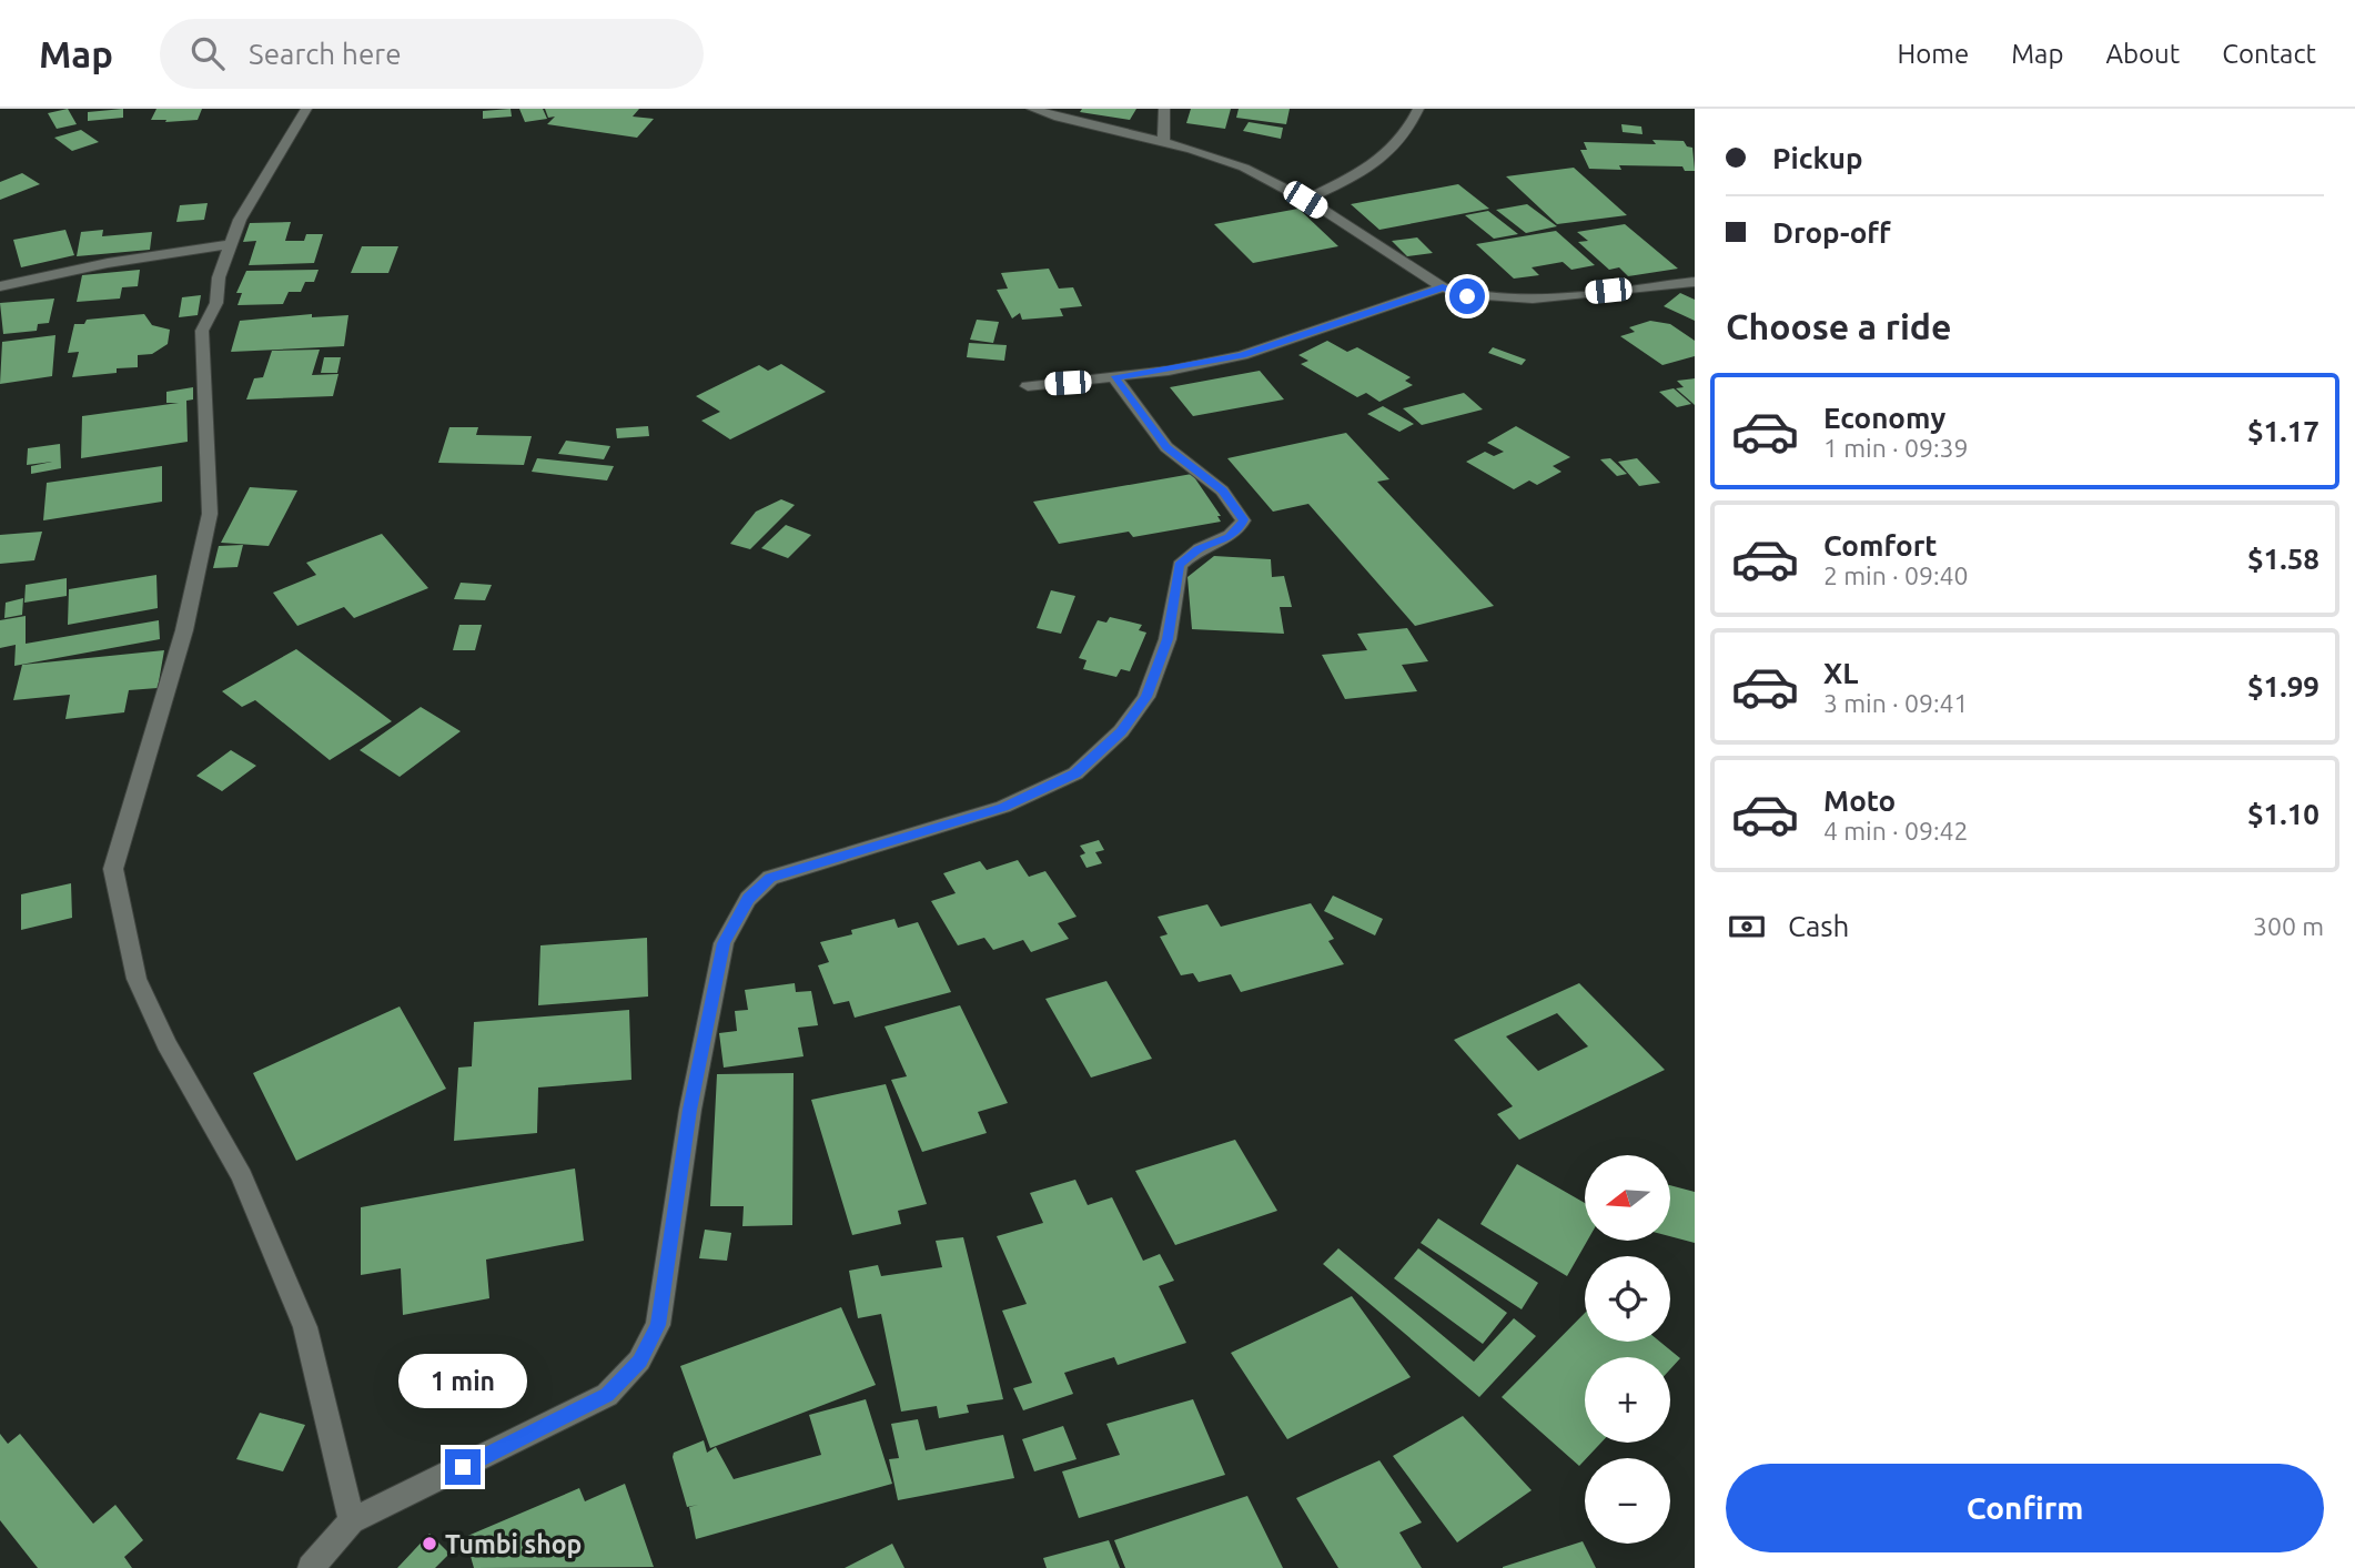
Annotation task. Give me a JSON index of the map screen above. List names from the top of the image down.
{
  "places": ["Tumbi shop"],
  "north": "left",
  "page": {
    "header": "Map",
    "search": "Search here",
    "nav": [
      "Home",
      "Map",
      "About",
      "Contact"
    ],
    "banner": ["Pickup", "Drop-off"],
    "heading": "Choose a ride",
    "list": [
      {
        "name": "Economy",
        "note": "1 min · 09:39",
        "value": "$1.17"
      },
      {
        "name": "Comfort",
        "note": "2 min · 09:40",
        "value": "$1.58"
      },
      {
        "name": "XL",
        "note": "3 min · 09:41",
        "value": "$1.99"
      },
      {
        "name": "Moto",
        "note": "4 min · 09:42",
        "value": "$1.10"
      }
    ],
    "pay": ["Cash", "300 m"],
    "map_buttons": ["+", "−"],
    "bubble": "1 min",
    "buttons": "Confirm"
  }
}
